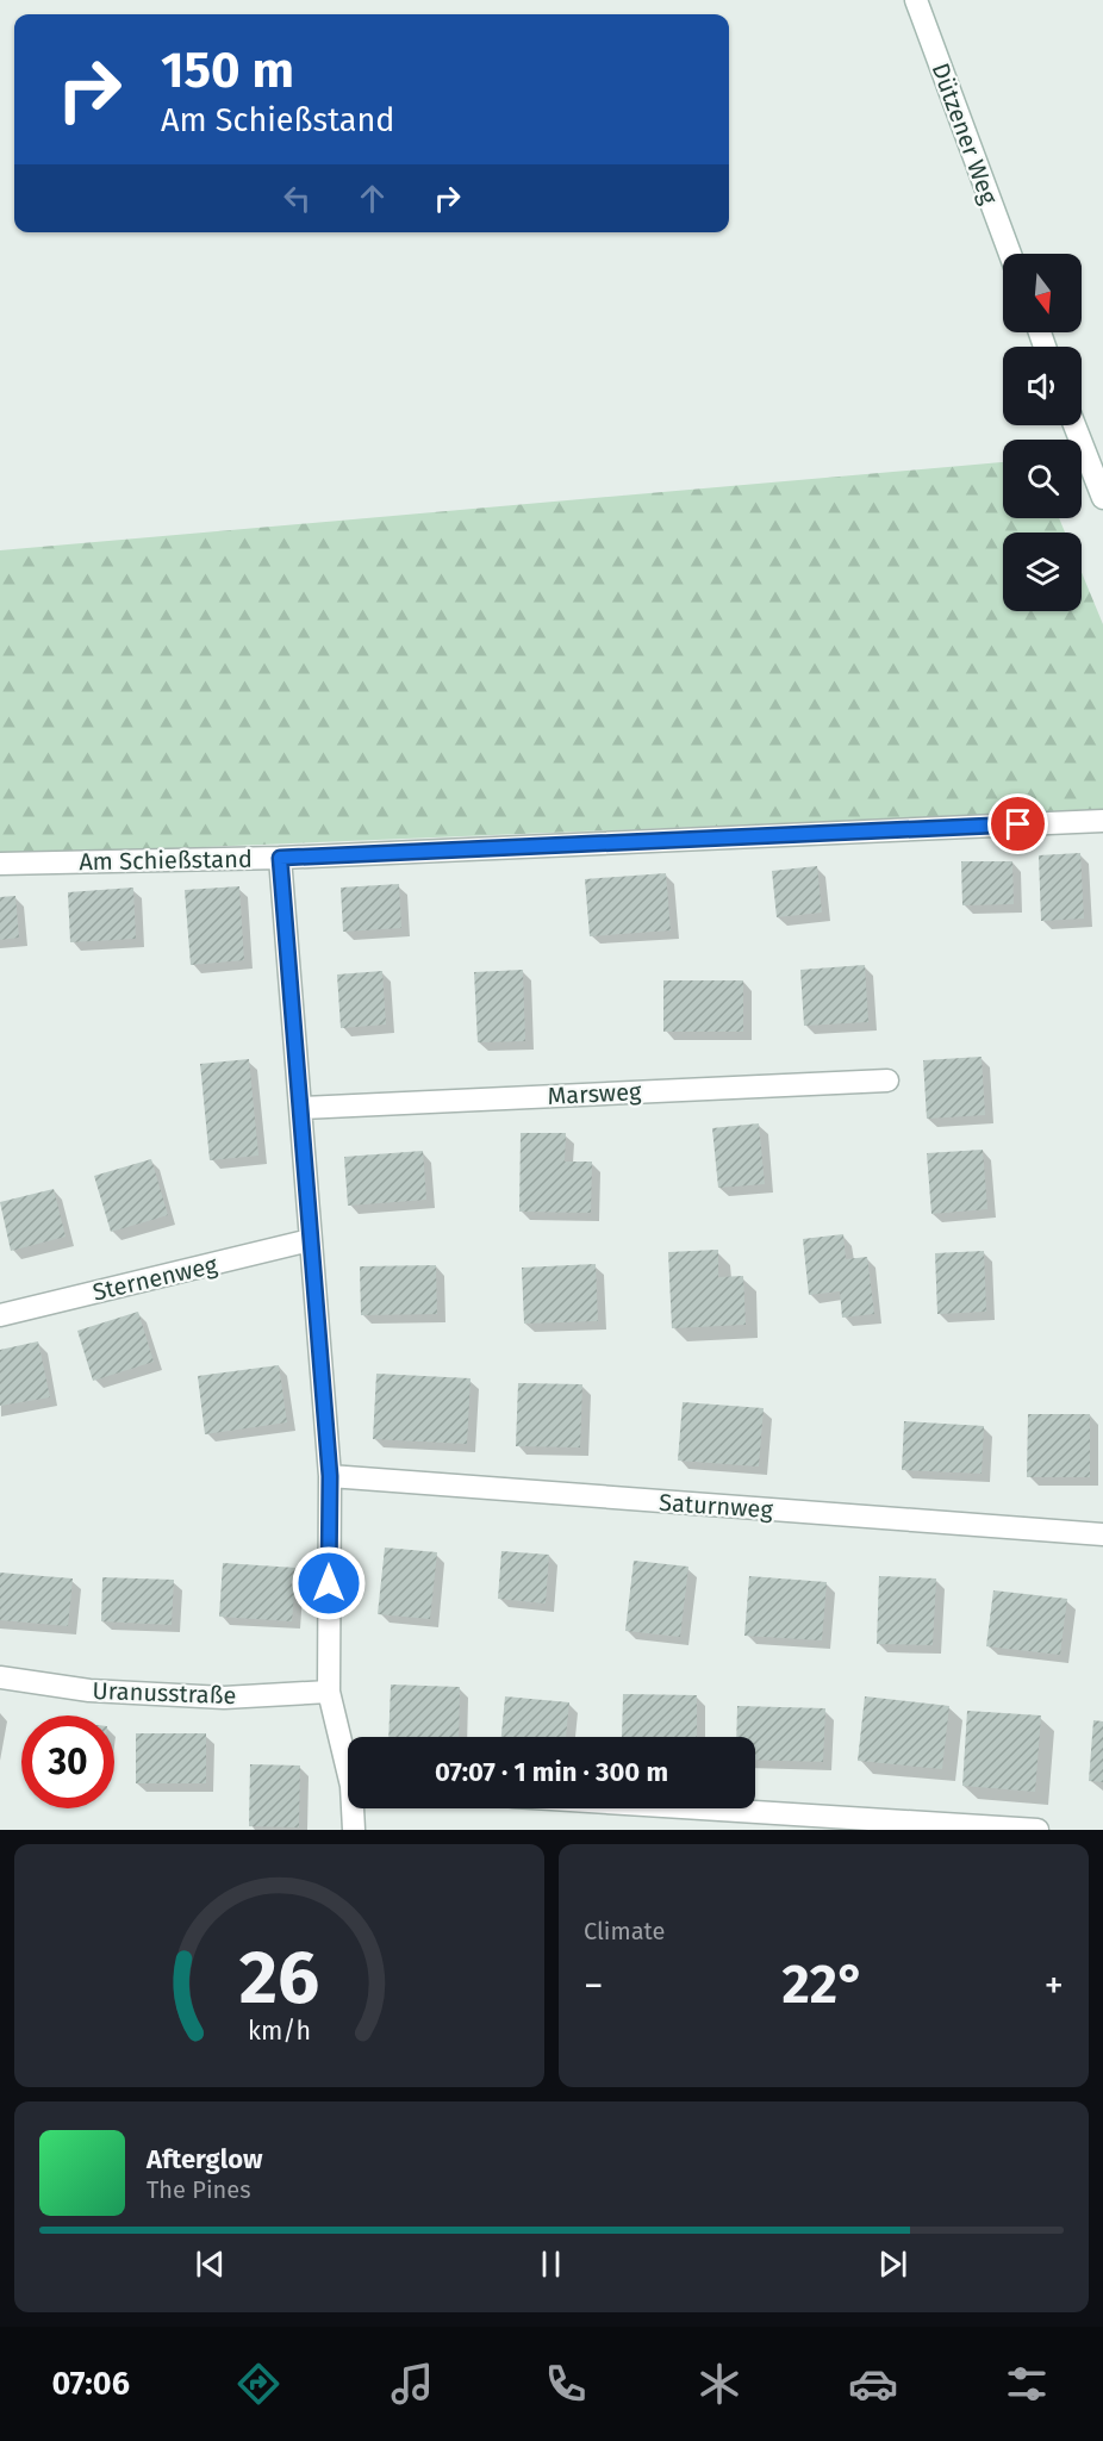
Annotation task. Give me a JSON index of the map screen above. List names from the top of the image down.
{
  "streets": {
    "street": [
      "Dützener Weg",
      "Am Schießstand",
      "Marsweg",
      "Sternenweg",
      "Saturnweg",
      "Uranusstraße"
    ]
  },
  "north": "bottom",
  "page": {
    "turn": ["150 m", "Am Schießstand"],
    "limit": "30",
    "trip": "07:07 · 1 min · 300 m",
    "tile": "Climate",
    "heat": ["−", "22°", "+"],
    "song": ["Afterglow", "The Pines"],
    "tabs": "07:06",
    "gauge": ["26", "km/h"]
  }
}
